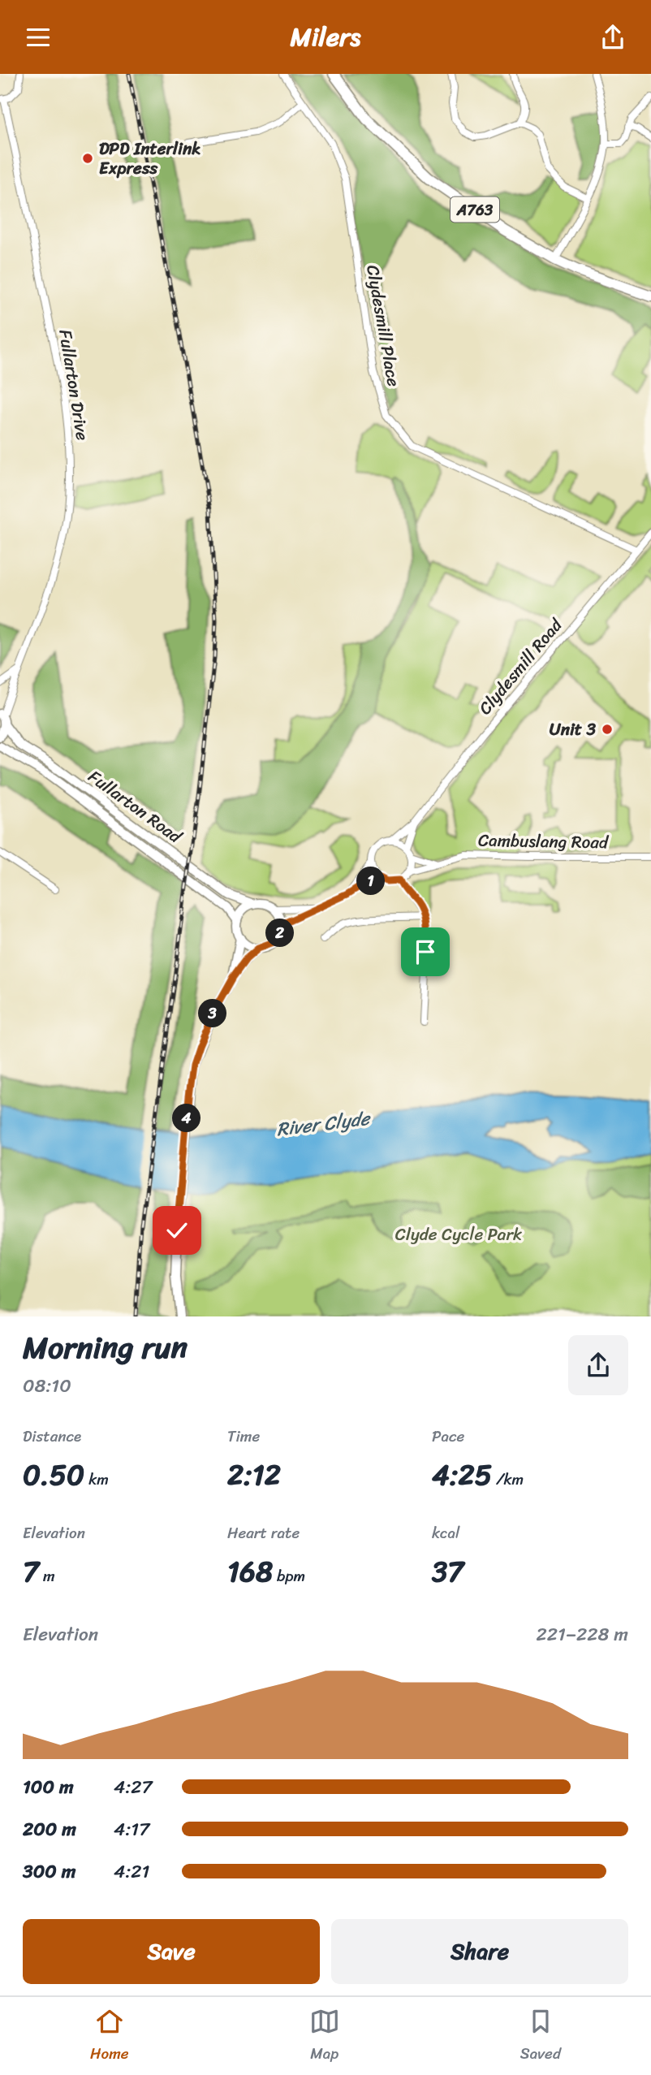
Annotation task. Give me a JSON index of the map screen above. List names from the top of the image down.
{
  "streets": {
    "main road": ["A763"],
    "street": [
      "Clydesmill Place",
      "Fullarton Drive",
      "Clydesmill Road",
      "Fullarton Road",
      "Cambuslang Road"
    ]
  },
  "crossings": [
    ["Clydesmill Place", "Clydesmill Road"],
    ["Fullarton Drive", "Fullarton Road"],
    ["Clydesmill Road", "Cambuslang Road"]
  ],
  "water": ["River Clyde"],
  "parks": ["Clyde Cycle Park"],
  "places": ["DPD Interlink Express", "Unit 3"],
  "page": {
    "header": "Milers",
    "pins": [
      "1",
      "2",
      "3",
      "4"
    ],
    "heading": ["Morning run", "08:10"],
    "stats": [
      ["Distance", "0.50 km"],
      ["Time", "2:12"],
      ["Pace", "4:25 /km"],
      ["Elevation", "7 m"],
      ["Heart rate", "168 bpm"],
      ["kcal", "37"]
    ],
    "chart": ["Elevation", "221–228 m"],
    "list": [
      {
        "name": "100 m",
        "note": "4:27"
      },
      {
        "name": "200 m",
        "note": "4:17"
      },
      {
        "name": "300 m",
        "note": "4:21"
      }
    ],
    "buttons": ["Save", "Share"],
    "tabs": ["Home", "Map", "Saved"]
  }
}
